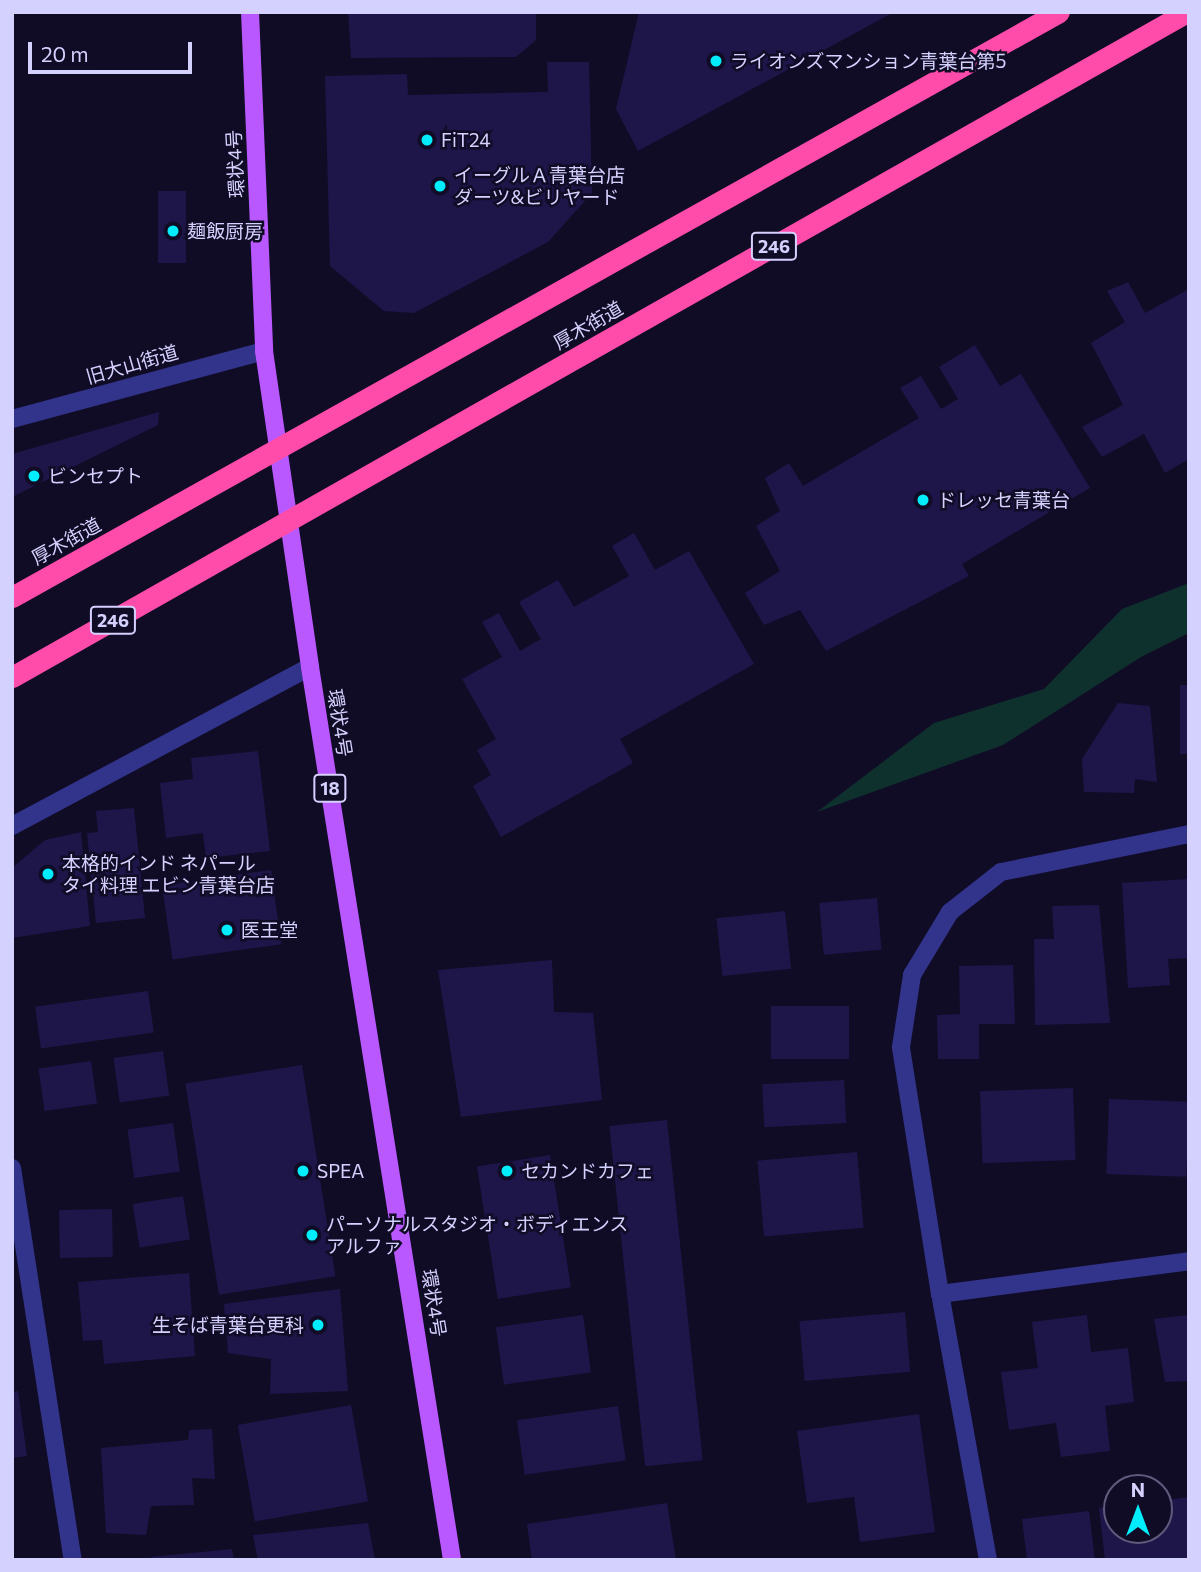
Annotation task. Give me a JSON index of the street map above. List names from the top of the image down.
{
  "streets": {
    "highway": ["246", "厚木街道"],
    "main road": ["環状4号", "18"],
    "street": ["旧大山街道"]
  },
  "crossings": [
    ["環状4号", "旧大山街道"]
  ],
  "places": [
    "ライオンズマンション青葉台第5",
    "FiT24",
    "イーグルＡ青葉台店 ダーツ&ビリヤード",
    "麺飯厨房",
    "ビンセプト",
    "ドレッセ青葉台",
    "本格的インド ネパール タイ料理 エビン青葉台店",
    "医王堂",
    "SPEA",
    "セカンドカフェ",
    "パーソナルスタジオ・ボディエンス アルファ",
    "生そば青葉台更科"
  ],
  "scale_bar": "20 m",
  "north": "top"
}
